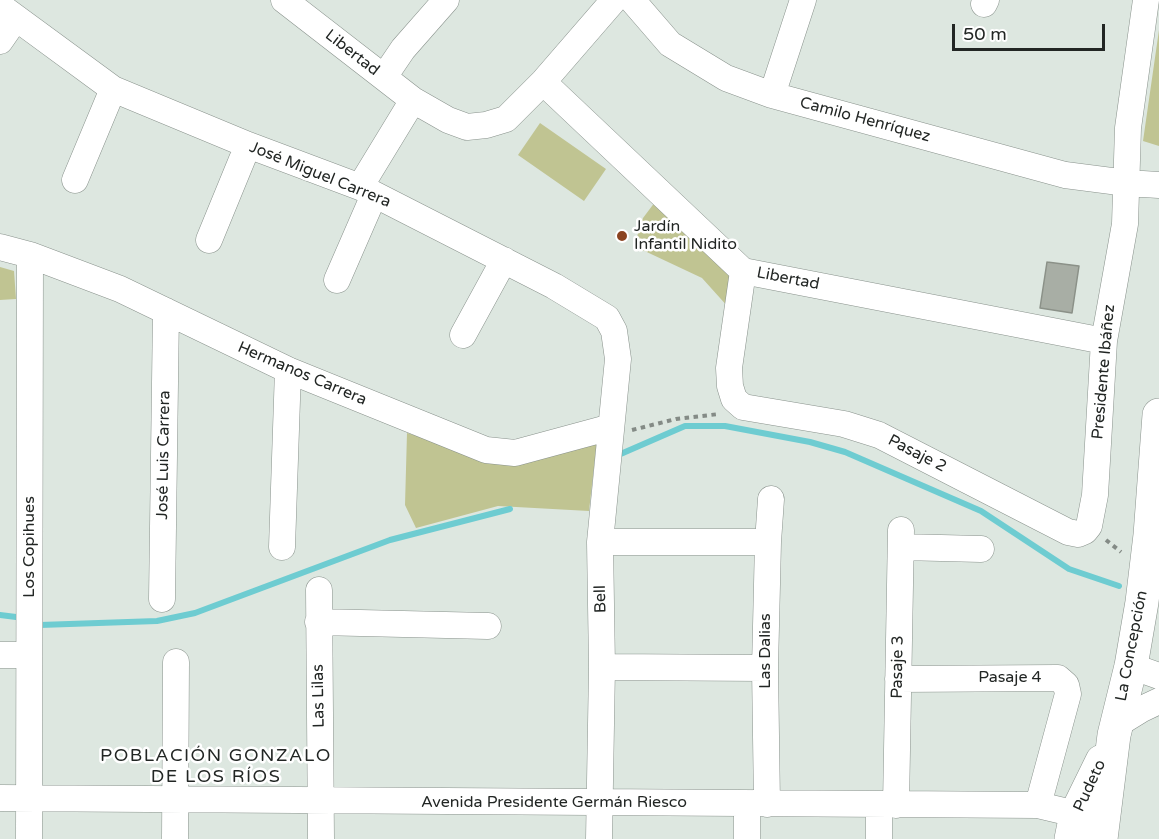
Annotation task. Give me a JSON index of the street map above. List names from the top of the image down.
{
  "streets": {
    "main road": ["La Concepción", "Pudeto"],
    "street": [
      "Libertad",
      "Camilo Henríquez",
      "José Miguel Carrera",
      "Presidente Ibáñez",
      "Hermanos Carrera",
      "Pasaje 2",
      "José Luis Carrera",
      "Los Copihues",
      "Bell",
      "Las Dalias",
      "Pasaje 3",
      "Pasaje 4",
      "Las Lilas",
      "Avenida Presidente Germán Riesco"
    ]
  },
  "crossings": [
    ["Libertad", "Presidente Ibáñez"],
    ["Camilo Henríquez", "Presidente Ibáñez"],
    ["José Miguel Carrera", "Bell"],
    ["Presidente Ibáñez", "Pasaje 2"],
    ["Hermanos Carrera", "José Luis Carrera"],
    ["Hermanos Carrera", "Los Copihues"],
    ["Hermanos Carrera", "Bell"],
    ["Los Copihues", "Avenida Presidente Germán Riesco"],
    ["Bell", "Avenida Presidente Germán Riesco"],
    ["La Concepción", "Pudeto"],
    ["Las Dalias", "Avenida Presidente Germán Riesco"],
    ["Pasaje 3", "Pasaje 4"],
    ["Pasaje 3", "Avenida Presidente Germán Riesco"],
    ["Pasaje 4", "Avenida Presidente Germán Riesco"],
    ["Las Lilas", "Avenida Presidente Germán Riesco"],
    ["Pudeto", "Avenida Presidente Germán Riesco"]
  ],
  "districts": ["POBLACIÓN GONZALO DE LOS RÍOS"],
  "places": ["Jardín Infantil Nidito"],
  "scale_bar": "50 m"
}
